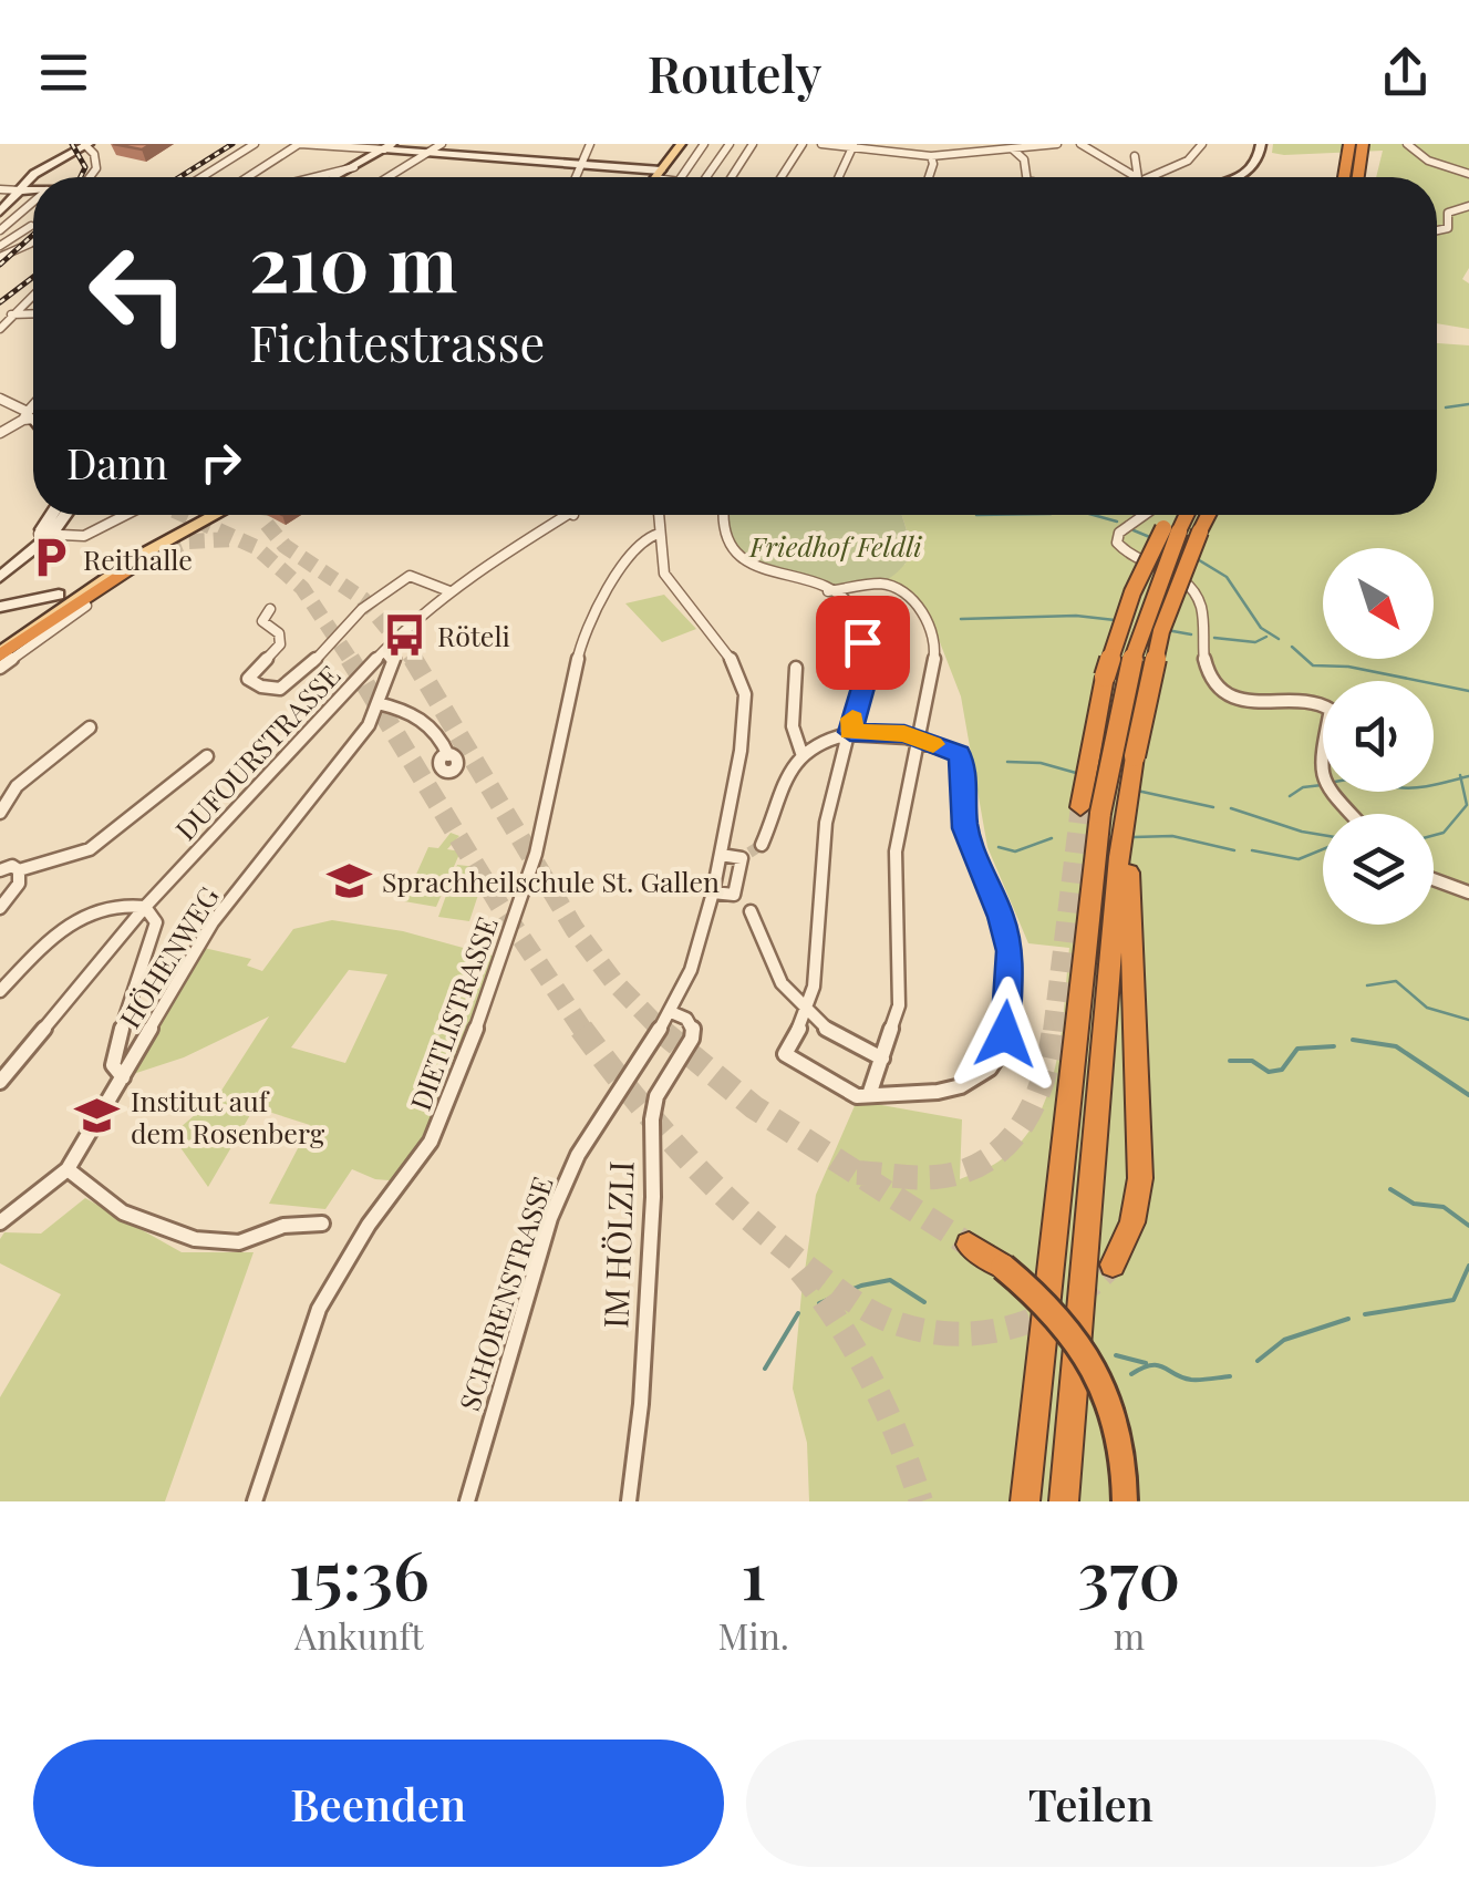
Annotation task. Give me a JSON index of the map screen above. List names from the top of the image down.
{
  "streets": {
    "street": [
      "DUFOURSTRASSE",
      "HÖHENWEG",
      "DIETLISTRASSE",
      "IM HÖLZLI",
      "SCHORENSTRASSE"
    ]
  },
  "crossings": [
    ["DUFOURSTRASSE", "HÖHENWEG"],
    ["DIETLISTRASSE", "SCHORENSTRASSE"],
    ["IM HÖLZLI", "SCHORENSTRASSE"]
  ],
  "parks": ["Friedhof Feldli"],
  "places": {
    "parking": ["Reithalle"],
    "bus stop": ["Röteli"],
    "school or university": ["Sprachheilschule St. Gallen", "Institut auf dem Rosenberg"]
  },
  "north": "bottom right",
  "page": {
    "header": "Routely",
    "turn": ["210 m", "Fichtestrasse"],
    "then": "Dann",
    "eta": [
      "15:36",
      "Ankunft",
      "1",
      "Min.",
      "370",
      "m"
    ],
    "buttons": ["Beenden", "Teilen"]
  }
}
